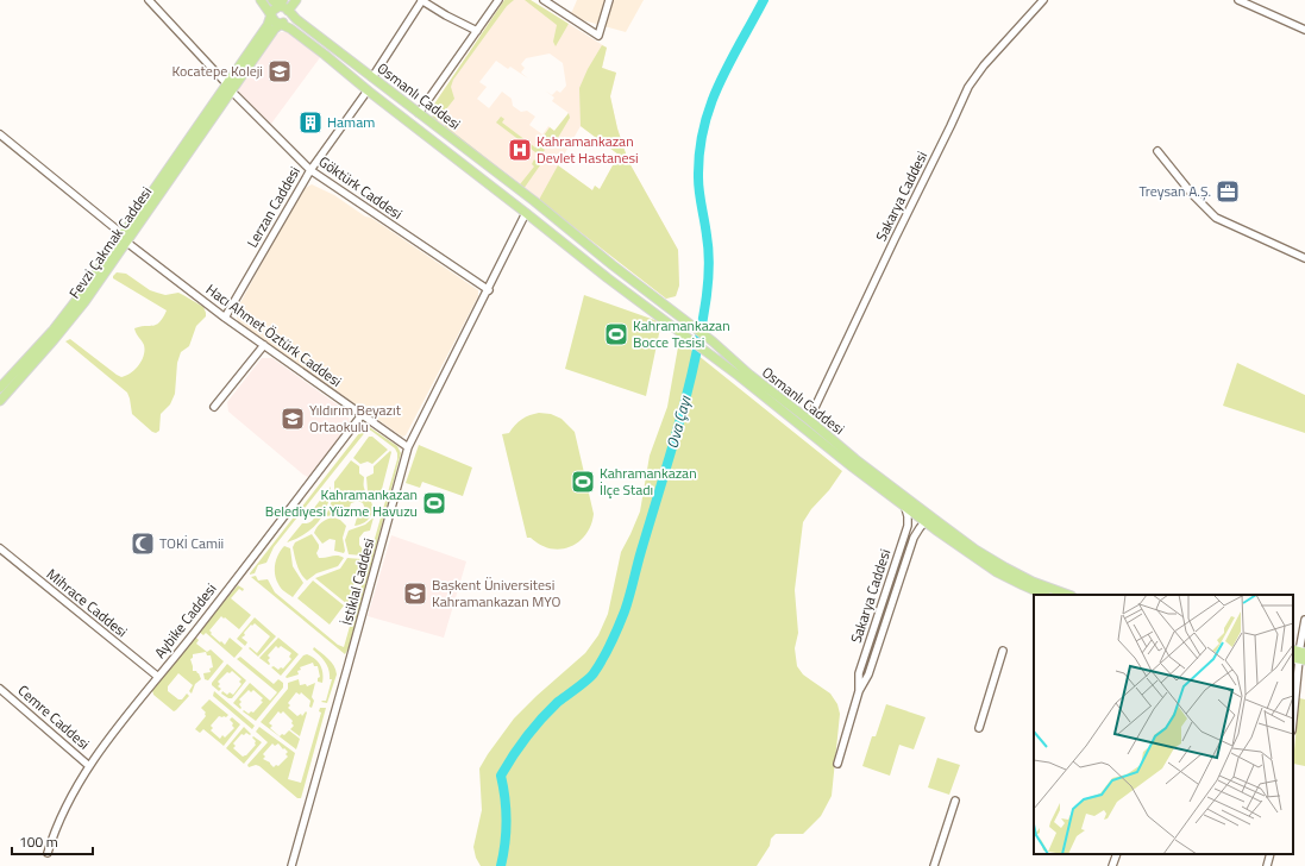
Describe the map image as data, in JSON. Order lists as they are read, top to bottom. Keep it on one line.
{"streets":{"main road":["Osmanlı Caddesi","Fevzi Çakmak Caddesi"],"street":["Göktürk Caddesi","Sakarya Caddesi","Lerzan Caddesi","Hacı Ahmet Öztürk Caddesi","İstiklal Caddesi","Mihrace Caddesi","Aybike Caddesi","Cemre Caddesi"]},"crossings":[["Osmanlı Caddesi","Sakarya Caddesi"],["Osmanlı Caddesi","Lerzan Caddesi"],["Osmanlı Caddesi","Fevzi Çakmak Caddesi"],["Osmanlı Caddesi","İstiklal Caddesi"],["Göktürk Caddesi","Lerzan Caddesi"],["Göktürk Caddesi","Fevzi Çakmak Caddesi"],["Göktürk Caddesi","İstiklal Caddesi"],["Lerzan Caddesi","Hacı Ahmet Öztürk Caddesi"],["Fevzi Çakmak Caddesi","Hacı Ahmet Öztürk Caddesi"],["Hacı Ahmet Öztürk Caddesi","İstiklal Caddesi"],["Hacı Ahmet Öztürk Caddesi","Aybike Caddesi"],["Mihrace Caddesi","Aybike Caddesi"],["Aybike Caddesi","Cemre Caddesi"]],"water":["Ova Çayı"],"places":{"school or university":["Kocatepe Koleji","Yıldırım Beyazıt Ortaokulu","Başkent Üniversitesi Kahramankazan MYO"],"building":["Hamam"],"hospital":["Kahramankazan Devlet Hastanesi"],"office":["Treysan A.Ş."],"sports":["Kahramankazan Bocce Tesisi","Kahramankazan İlçe Stadı","Kahramankazan Belediyesi Yüzme Havuzu"],"mosque":["TOKİ Camii"]},"scale_bar":"100 m"}
